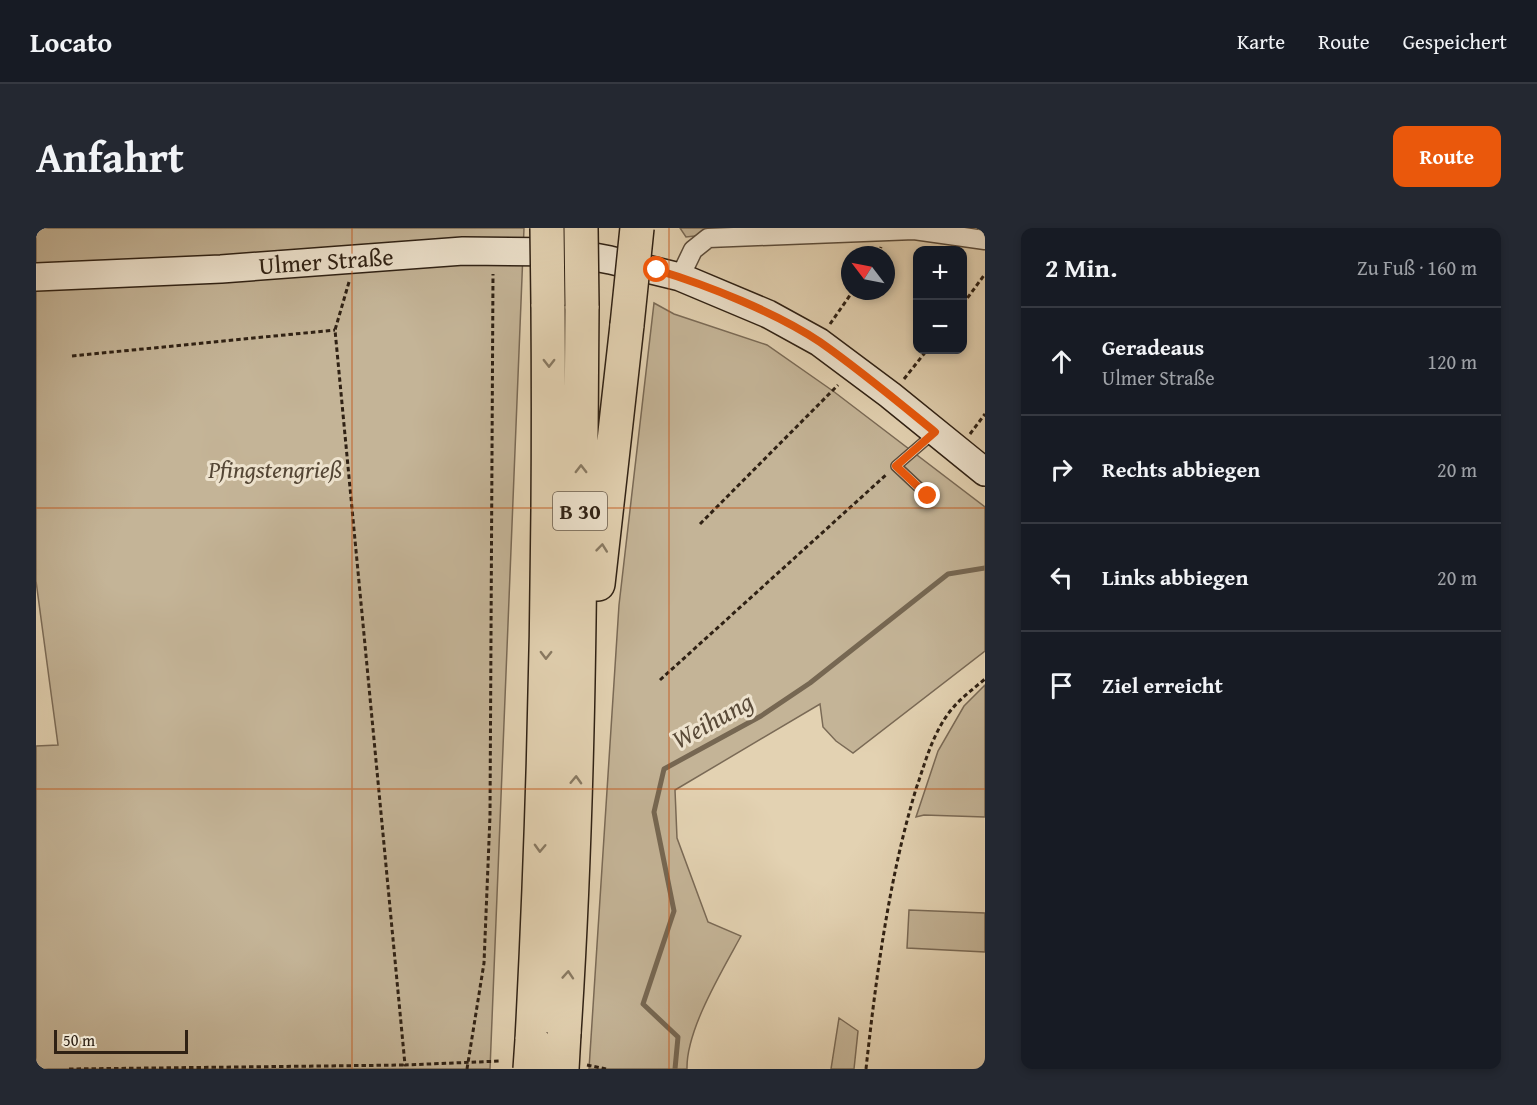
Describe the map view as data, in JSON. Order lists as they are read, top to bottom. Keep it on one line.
{"streets":{"highway":["B 30"],"main road":["Ulmer Straße"]},"water":["Weihung"],"parks":["Pfingstengrieß"],"scale_bar":"50 m","north":"top left","page":{"header":"Locato","nav":["Karte","Route","Gespeichert"],"title":"Anfahrt","buttons":"Route","heading":["2 Min.","Zu Fuß · 160 m"],"map_buttons":["+","−"],"list":[["Geradeaus","Ulmer Straße","120 m"],["Rechts abbiegen","20 m"],["Links abbiegen","20 m"],"Ziel erreicht"],"scale":"50 m"}}
